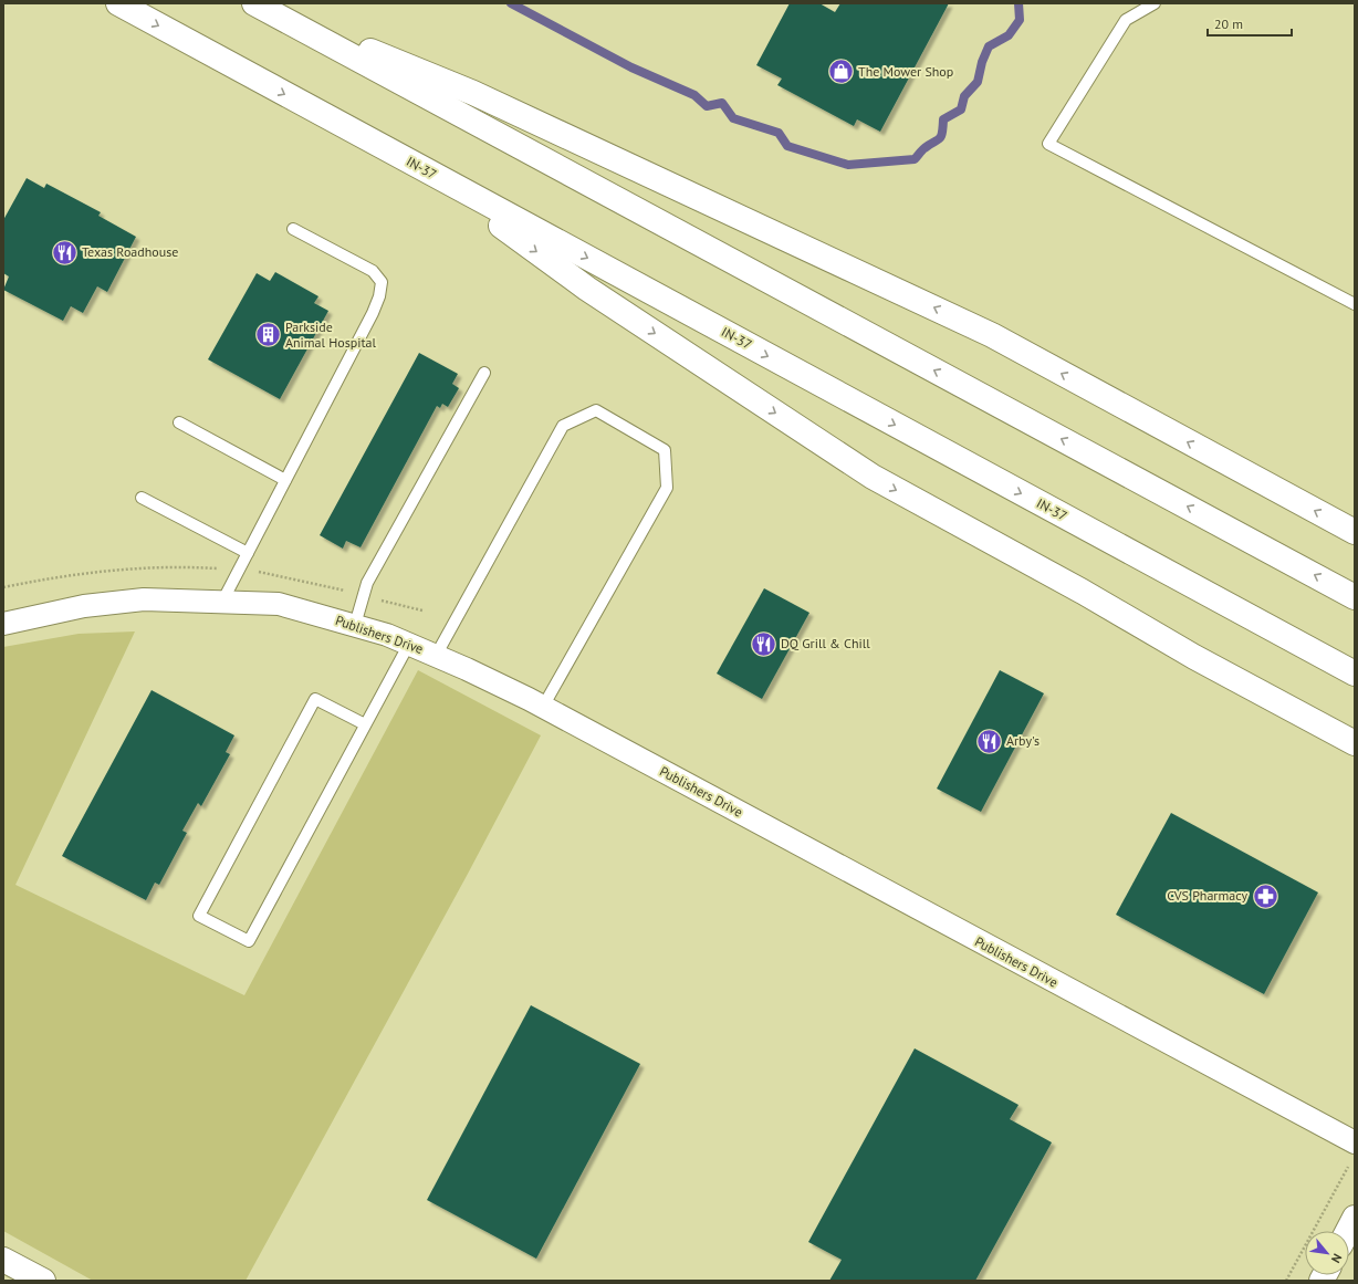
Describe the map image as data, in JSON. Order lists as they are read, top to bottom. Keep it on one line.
{"streets":{"main road":["IN-37"],"street":["Publishers Drive"]},"places":{"shop":["The Mower Shop"],"restaurant":["Texas Roadhouse","DQ Grill & Chill","Arby's"],"building":["Parkside Animal Hospital"],"pharmacy":["CVS Pharmacy"]},"scale_bar":"20 m","north":"bottom right"}
